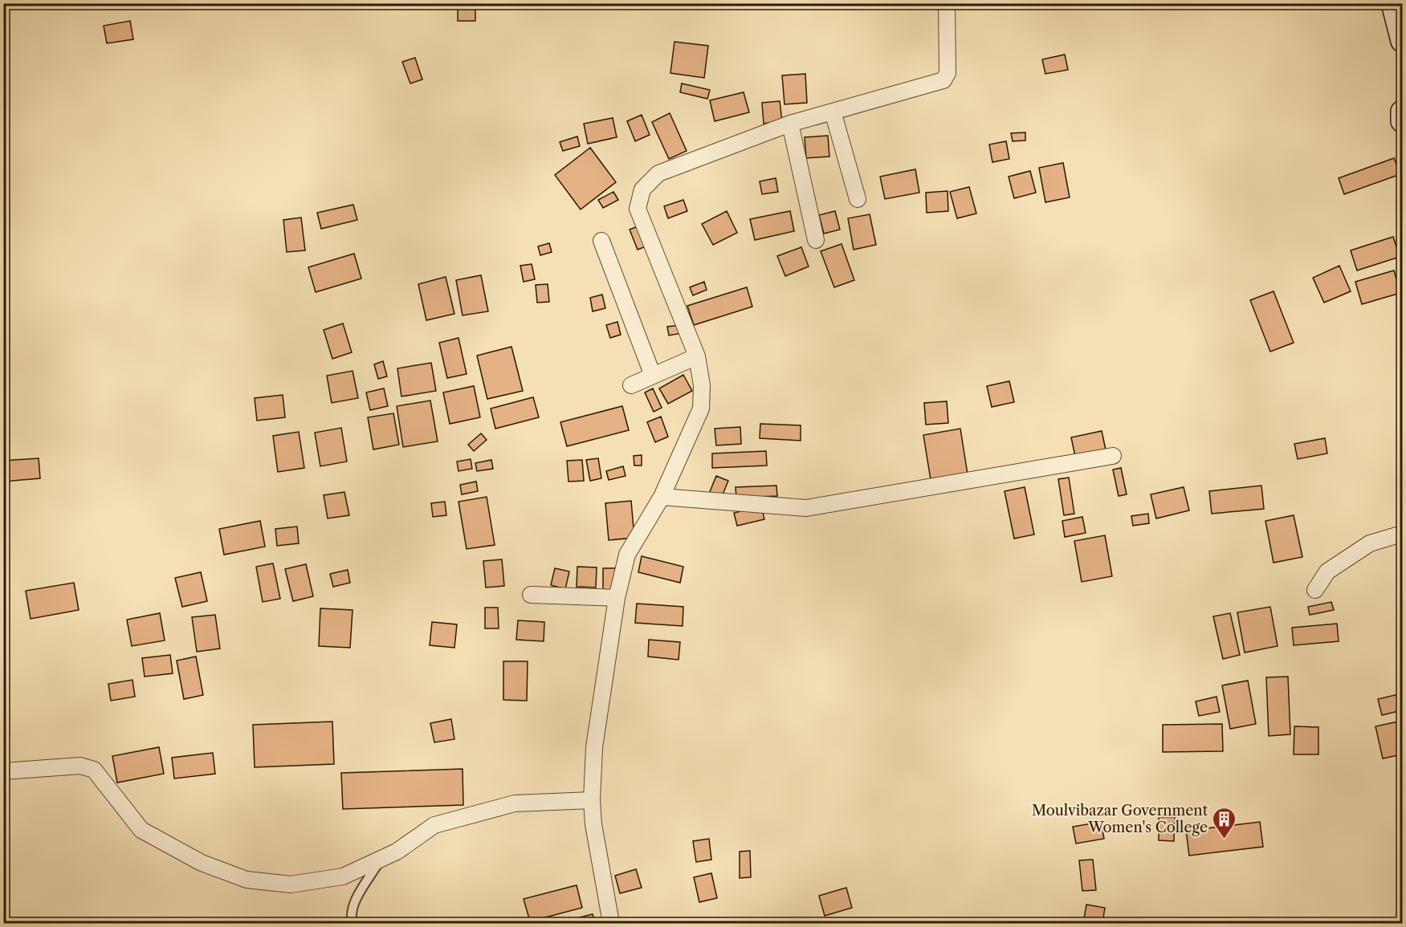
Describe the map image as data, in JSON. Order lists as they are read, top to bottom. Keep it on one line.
{"places":{"building":["Moulvibazar Government Women's College"]}}
